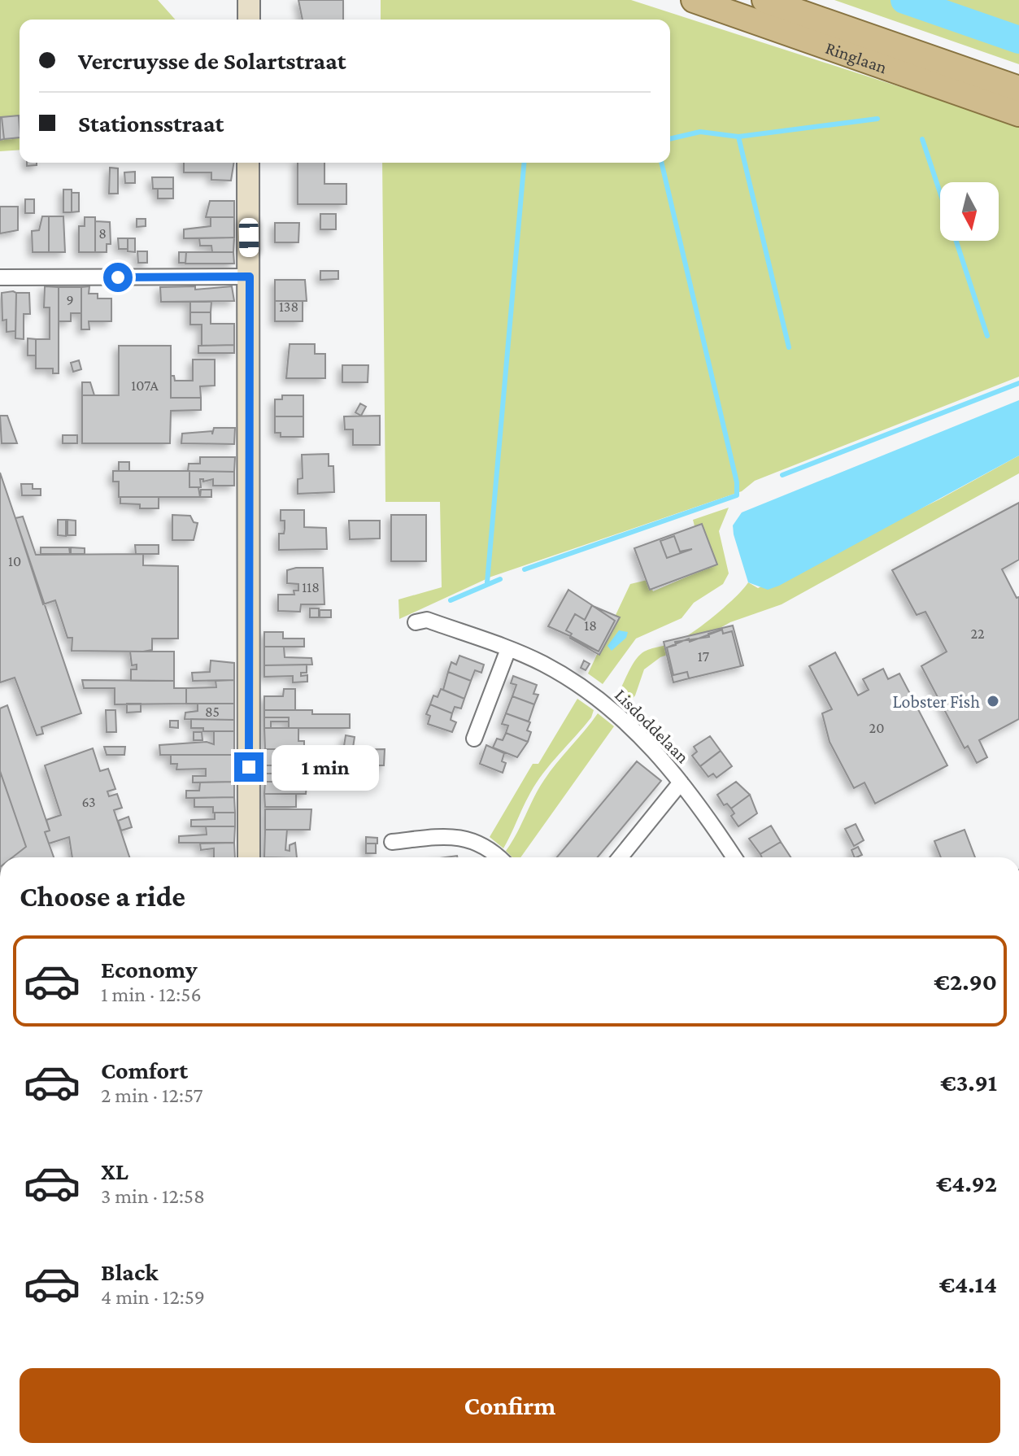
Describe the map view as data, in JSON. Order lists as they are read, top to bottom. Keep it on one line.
{"streets":{"main road":["Ringlaan"],"street":["Lisdoddelaan"]},"places":["Lobster Fish"],"house_numbers":["8","9","138","107A","10","118","18","22","17","85","20","63"],"north":"bottom","page":{"banner":["Vercruysse de Solartstraat","Stationsstraat"],"bubble":"1 min","heading":"Choose a ride","list":[{"name":"Economy","note":"1 min · 12:56","value":"€2.90"},{"name":"Comfort","note":"2 min · 12:57","value":"€3.91"},{"name":"XL","note":"3 min · 12:58","value":"€4.92"},{"name":"Black","note":"4 min · 12:59","value":"€4.14"}],"buttons":"Confirm"}}
